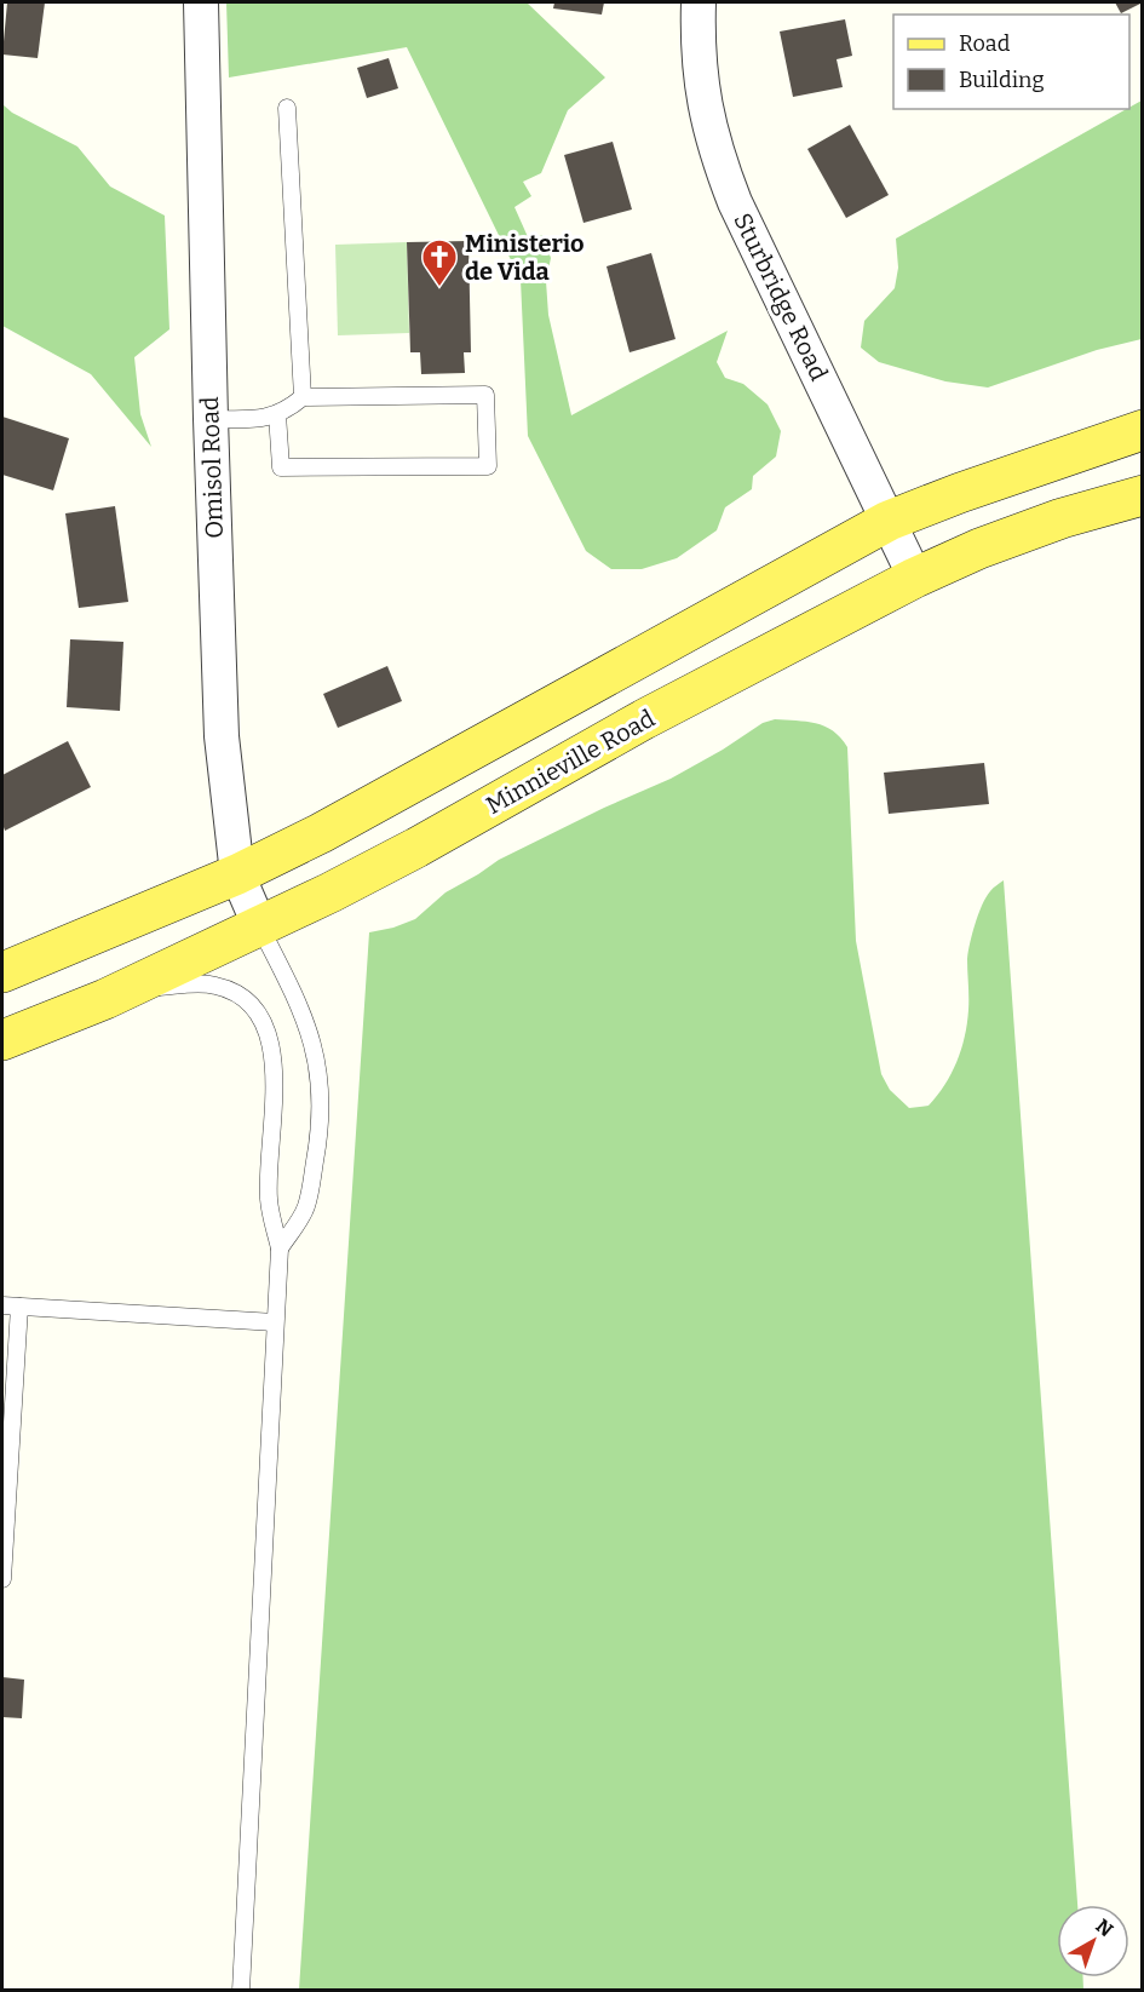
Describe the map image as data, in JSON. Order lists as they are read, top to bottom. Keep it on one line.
{"streets":{"main road":["Minnieville Road"],"street":["Sturbridge Road","Omisol Road"]},"crossings":[["Sturbridge Road","Minnieville Road"],["Omisol Road","Minnieville Road"]],"places":{"church":["Ministerio de Vida"]},"legend":["Road","Building"],"north":"top right"}
